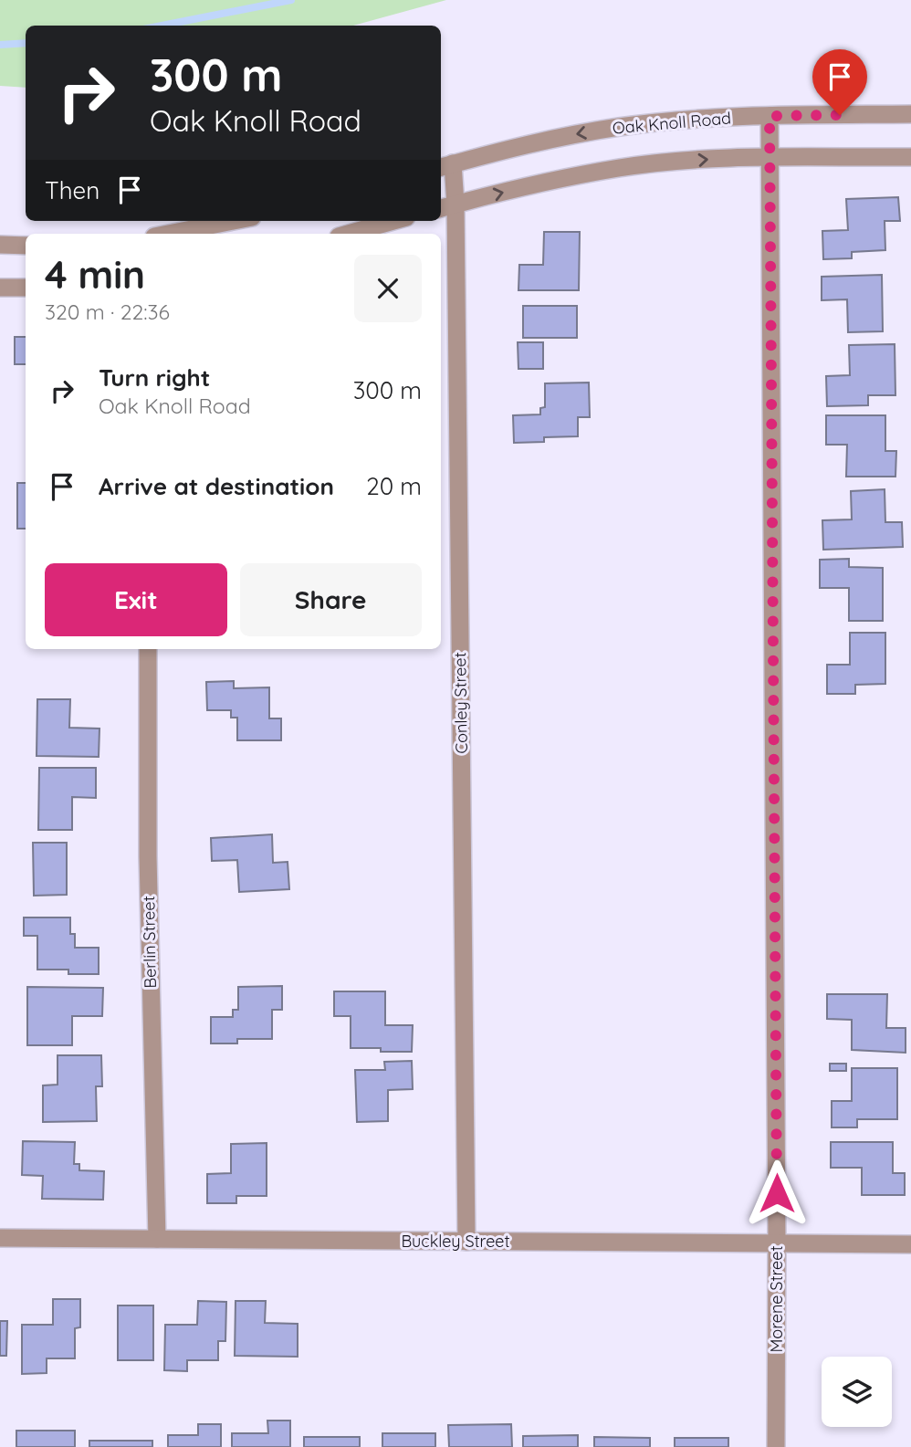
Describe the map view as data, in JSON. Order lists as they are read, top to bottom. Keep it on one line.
{"streets":{"street":["Oak Knoll Road","Conley Street","Berlin Street","Buckley Street","Morene Street"]},"crossings":[["Oak Knoll Road","Conley Street"],["Oak Knoll Road","Morene Street"],["Conley Street","Buckley Street"],["Berlin Street","Buckley Street"],["Buckley Street","Morene Street"]],"page":{"turn":["300 m","Oak Knoll Road"],"then":"Then","heading":["4 min","320 m · 22:36"],"list":[{"name":"Turn right","note":"Oak Knoll Road","value":"300 m"},{"name":"Arrive at destination","value":"20 m"}],"buttons":["Exit","Share"]}}
